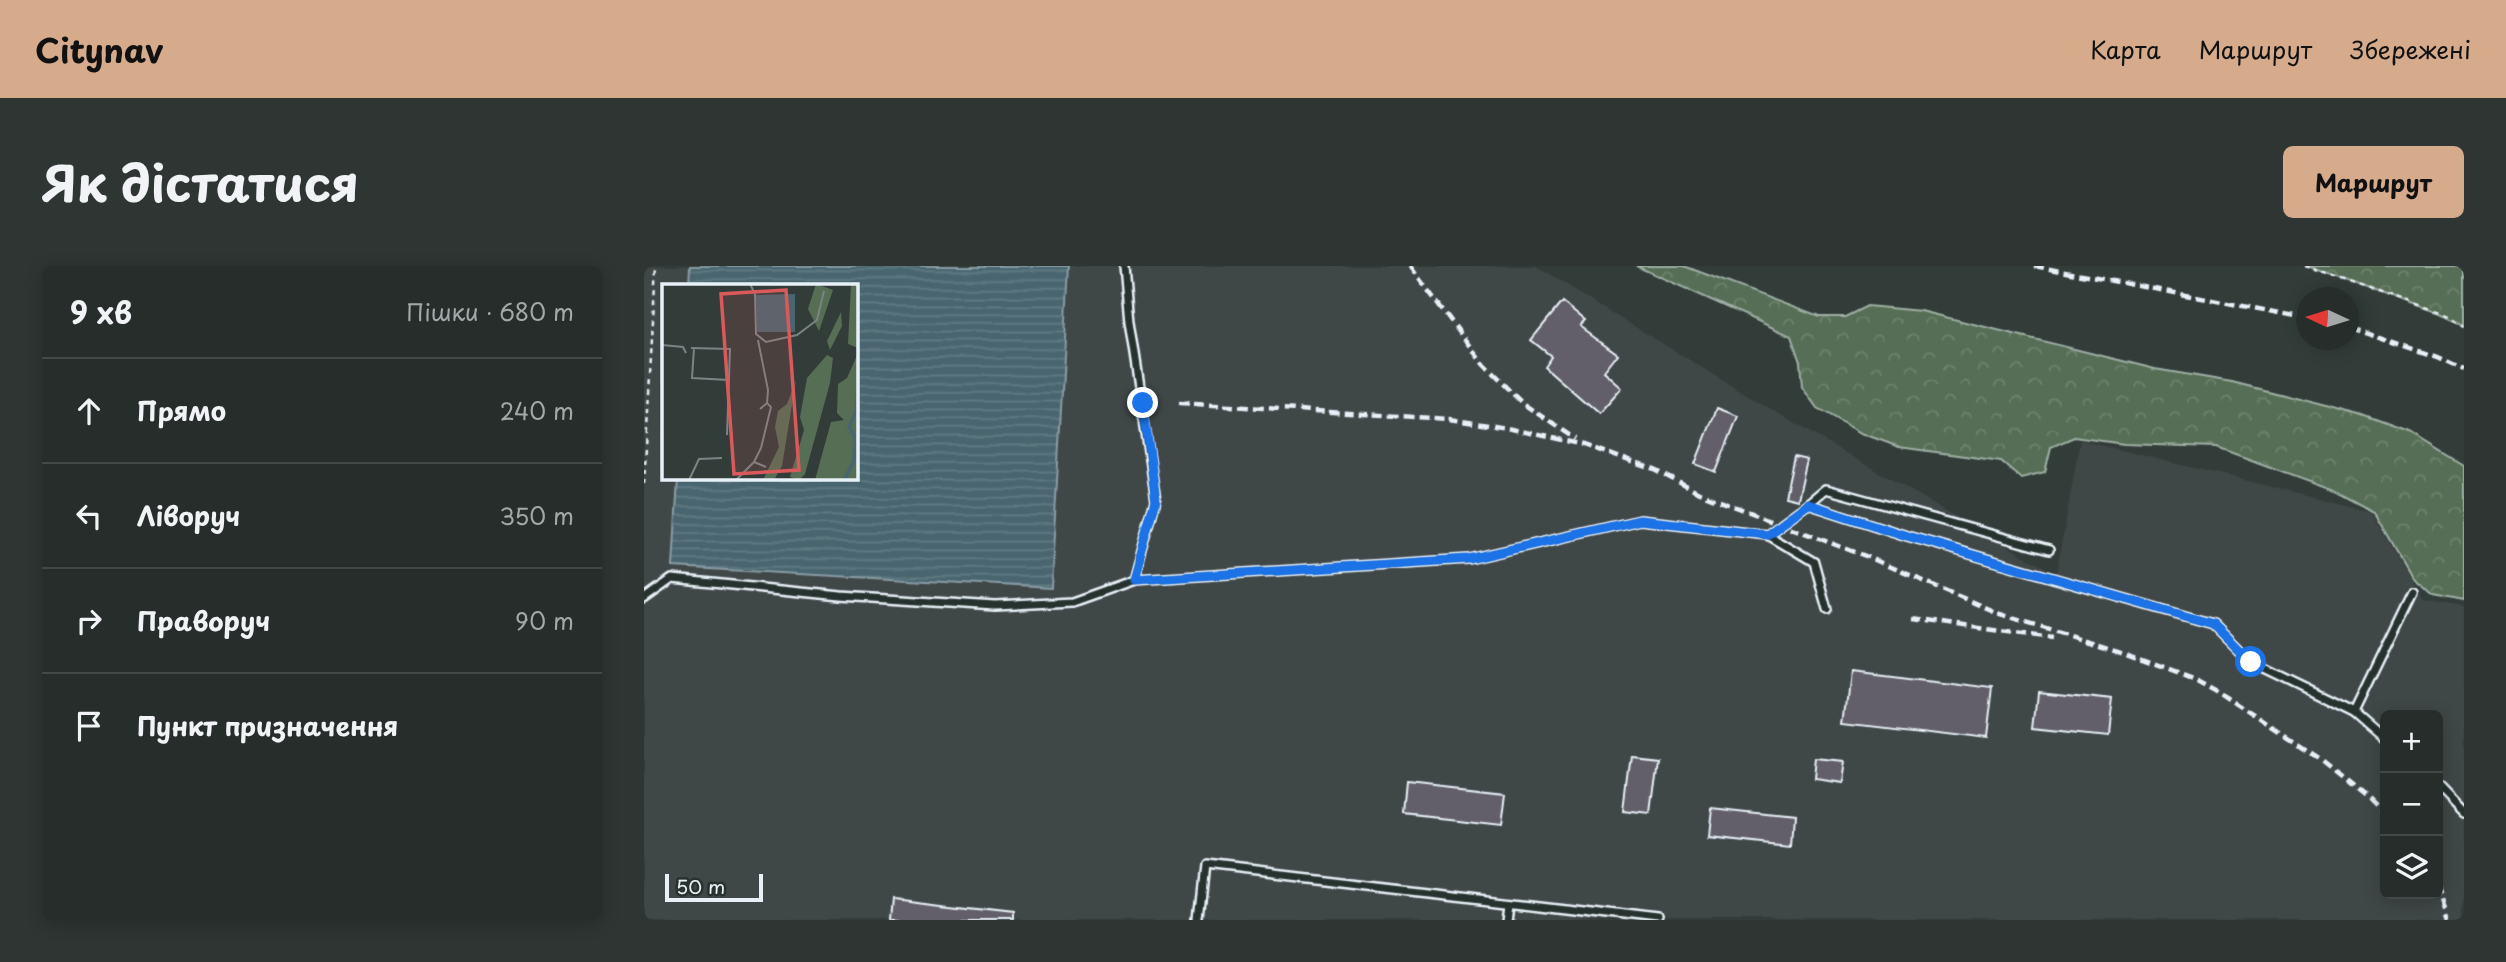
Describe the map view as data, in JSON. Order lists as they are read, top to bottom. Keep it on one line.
{"scale_bar":"50 m","north":"left","page":{"header":"Citynav","nav":["Карта","Маршрут","Збережені"],"title":"Як дістатися","buttons":"Маршрут","heading":["9 хв","Пішки · 680 m"],"list":[["Прямо","240 m"],["Ліворуч","350 m"],["Праворуч","90 m"],"Пункт призначення"],"map_buttons":["+","−"],"scale":"50 m"}}
